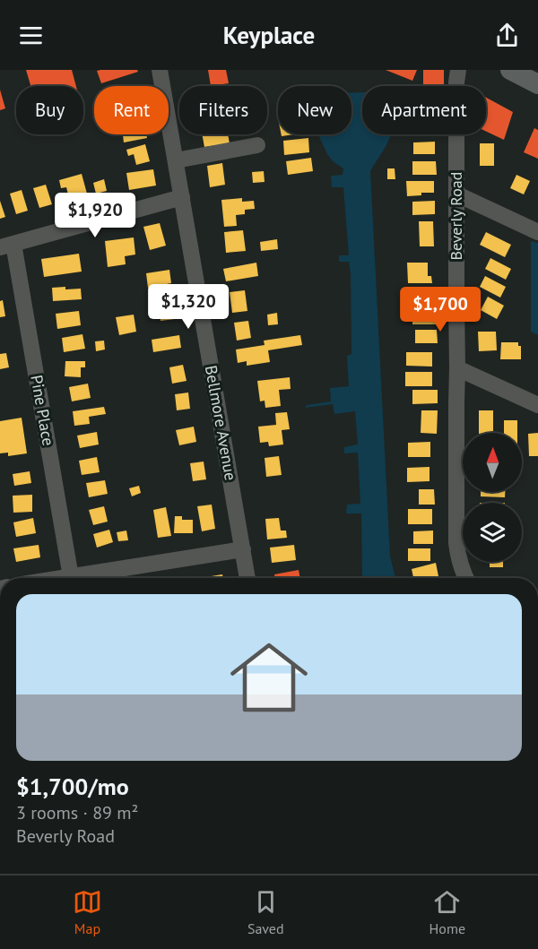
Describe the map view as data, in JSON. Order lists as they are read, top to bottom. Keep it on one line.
{"streets":{"street":["Beverly Road","Pine Place","Bellmore Avenue"]},"north":"top","page":{"header":"Keyplace","chip":["Buy","Rent","Filters","New","Apartment"],"price":["$1,920","$1,320","$1,700"],"list":[{"name":"$1,700/mo","note":"3 rooms · 89 m² · Beverly Road"}],"tabs":["Map","Saved","Home"]}}
